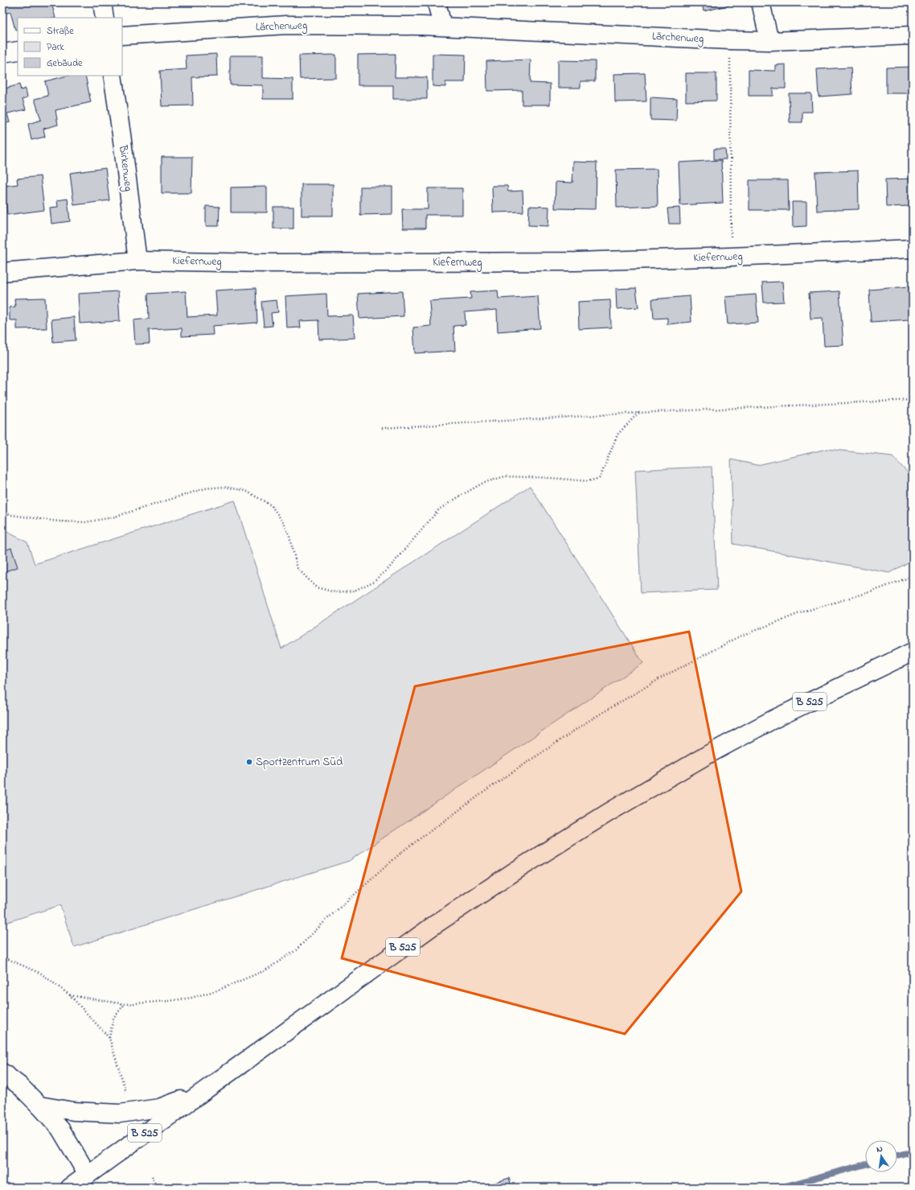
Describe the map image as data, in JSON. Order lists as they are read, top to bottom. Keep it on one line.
{"streets":{"street":["Lärchenweg","Birkenweg","Kiefernweg","B 525"]},"crossings":[["Birkenweg","Kiefernweg"]],"places":["Sportzentrum Süd"],"legend":["Straße","Park","Gebäude"],"north":"top"}
